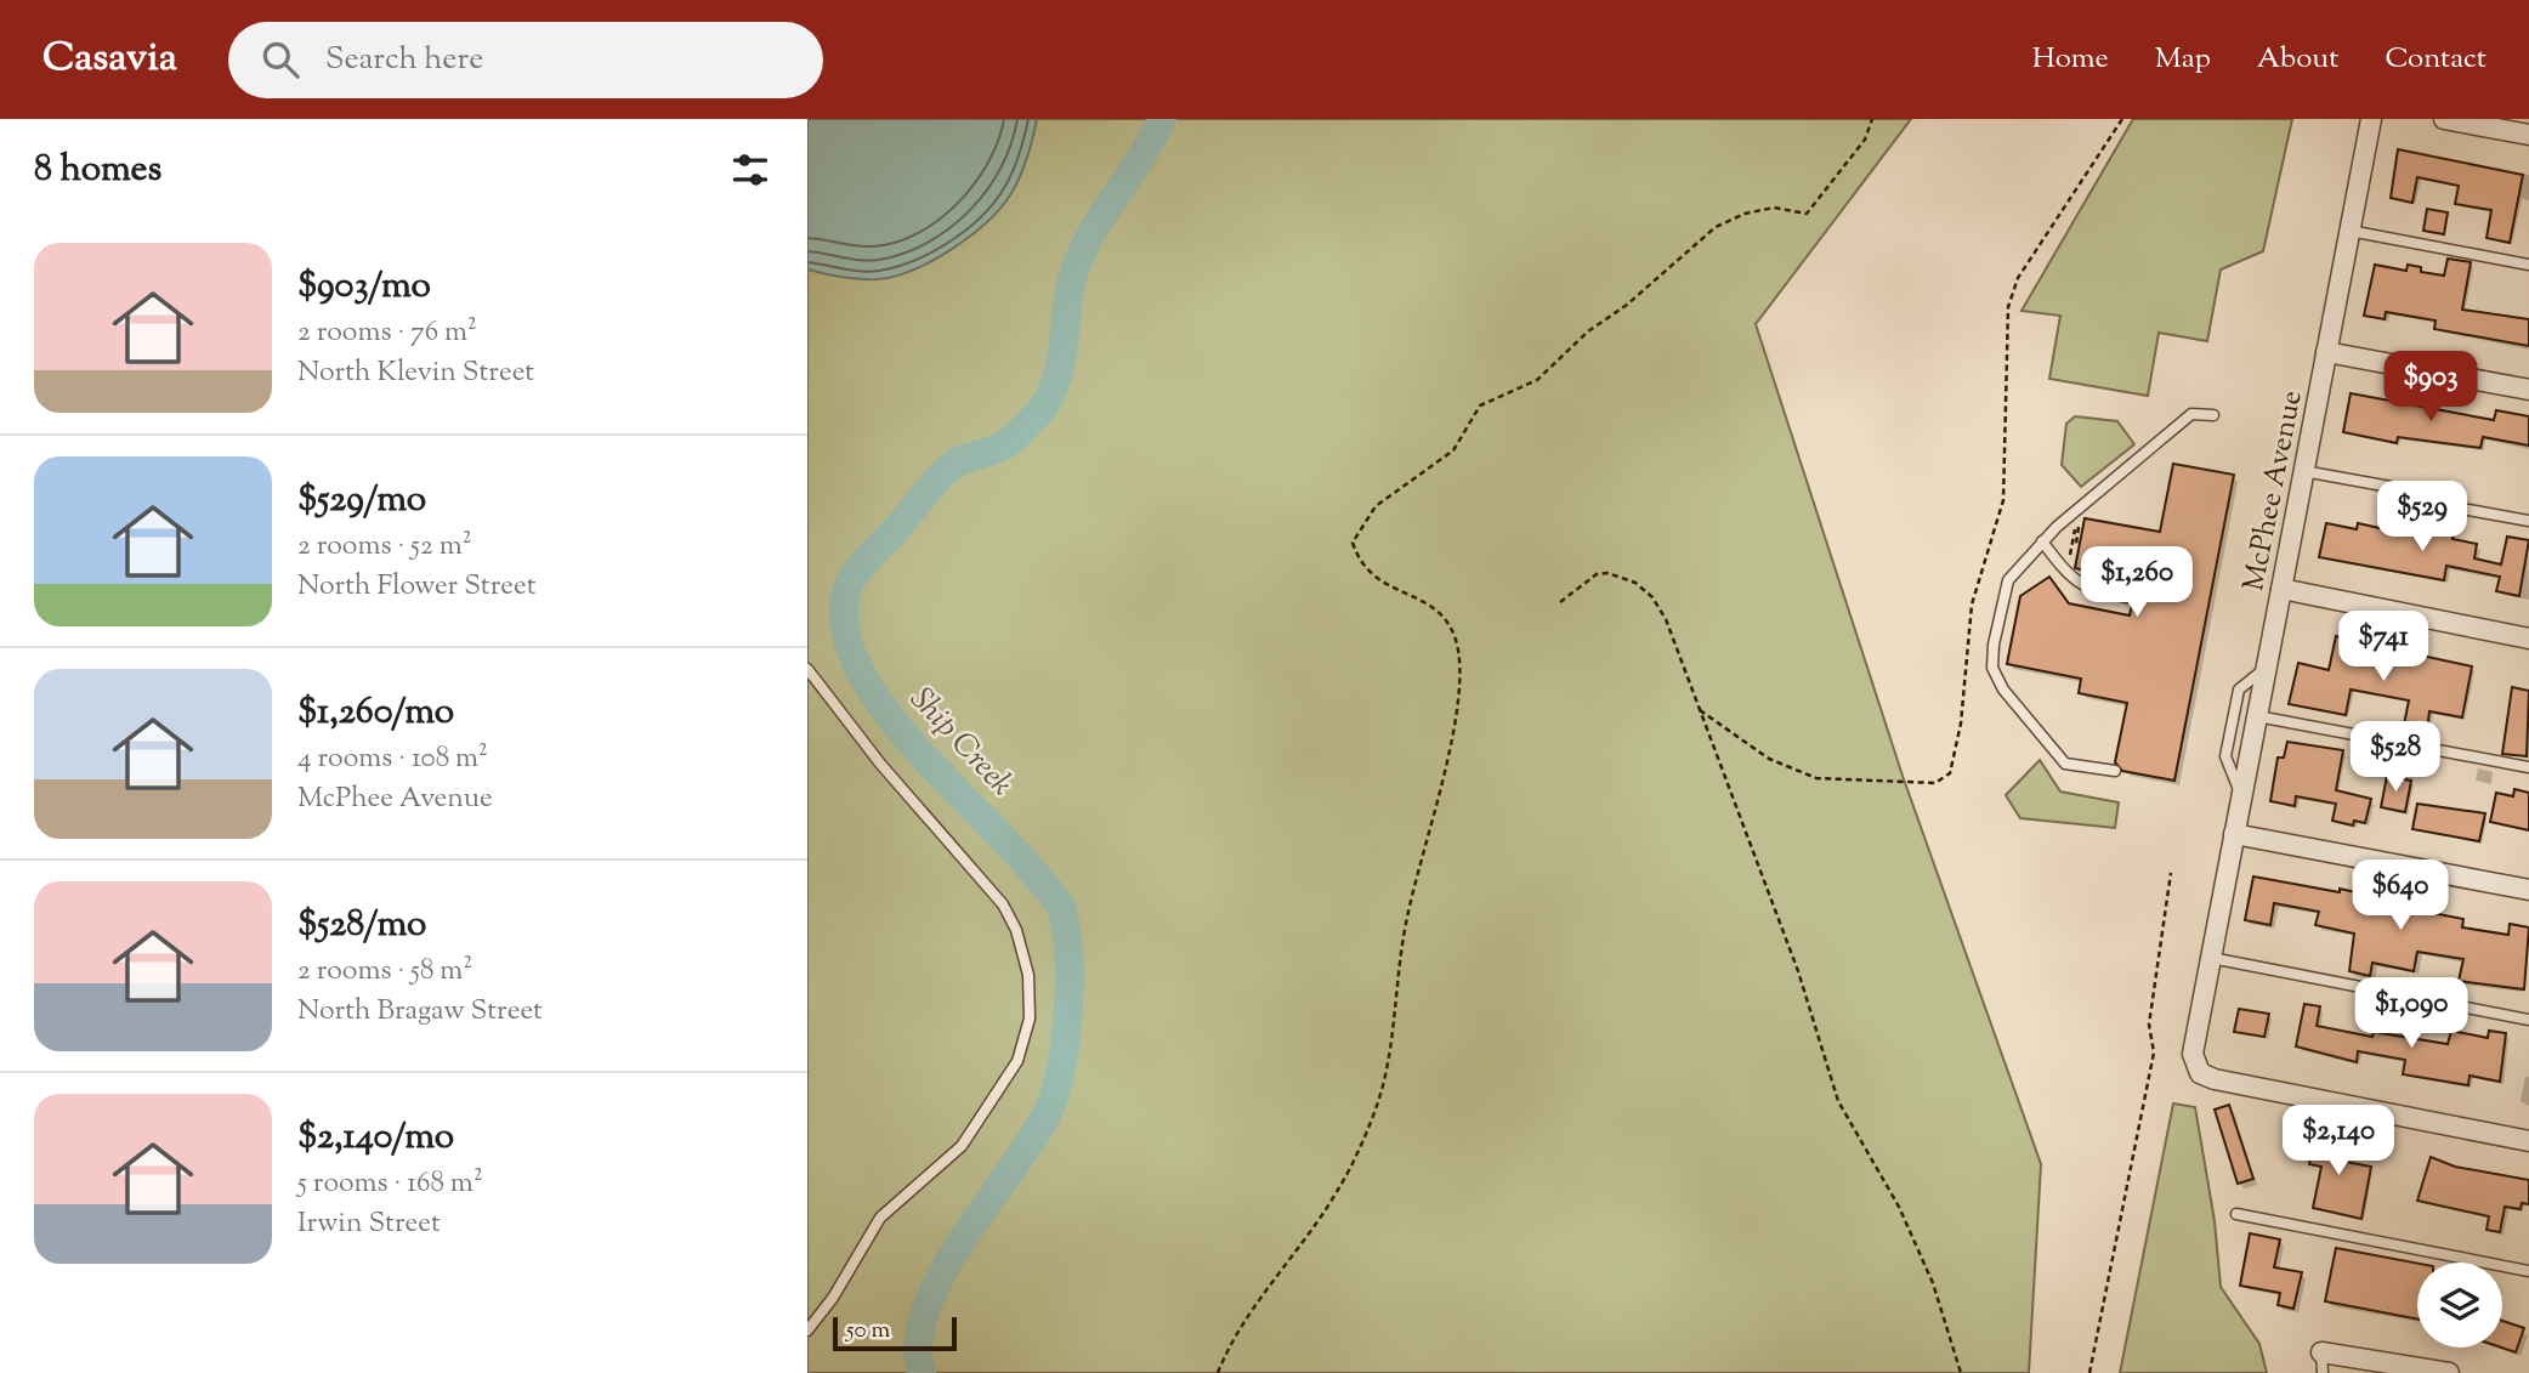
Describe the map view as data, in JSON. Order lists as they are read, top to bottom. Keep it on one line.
{"streets":{"street":["McPhee Avenue"]},"water":["Ship Creek"],"scale_bar":"50 m","page":{"header":"Casavia","search":"Search here","nav":["Home","Map","About","Contact"],"heading":"8 homes","list":[{"name":"$903/mo","note":"2 rooms · 76 m² · North Klevin Street"},{"name":"$529/mo","note":"2 rooms · 52 m² · North Flower Street"},{"name":"$1,260/mo","note":"4 rooms · 108 m² · McPhee Avenue"},{"name":"$528/mo","note":"2 rooms · 58 m² · North Bragaw Street"},{"name":"$2,140/mo","note":"5 rooms · 168 m² · Irwin Street"}],"price":["$903","$529","$1,260","$741","$528","$640","$1,090","$2,140"],"scale":"50 m"}}
